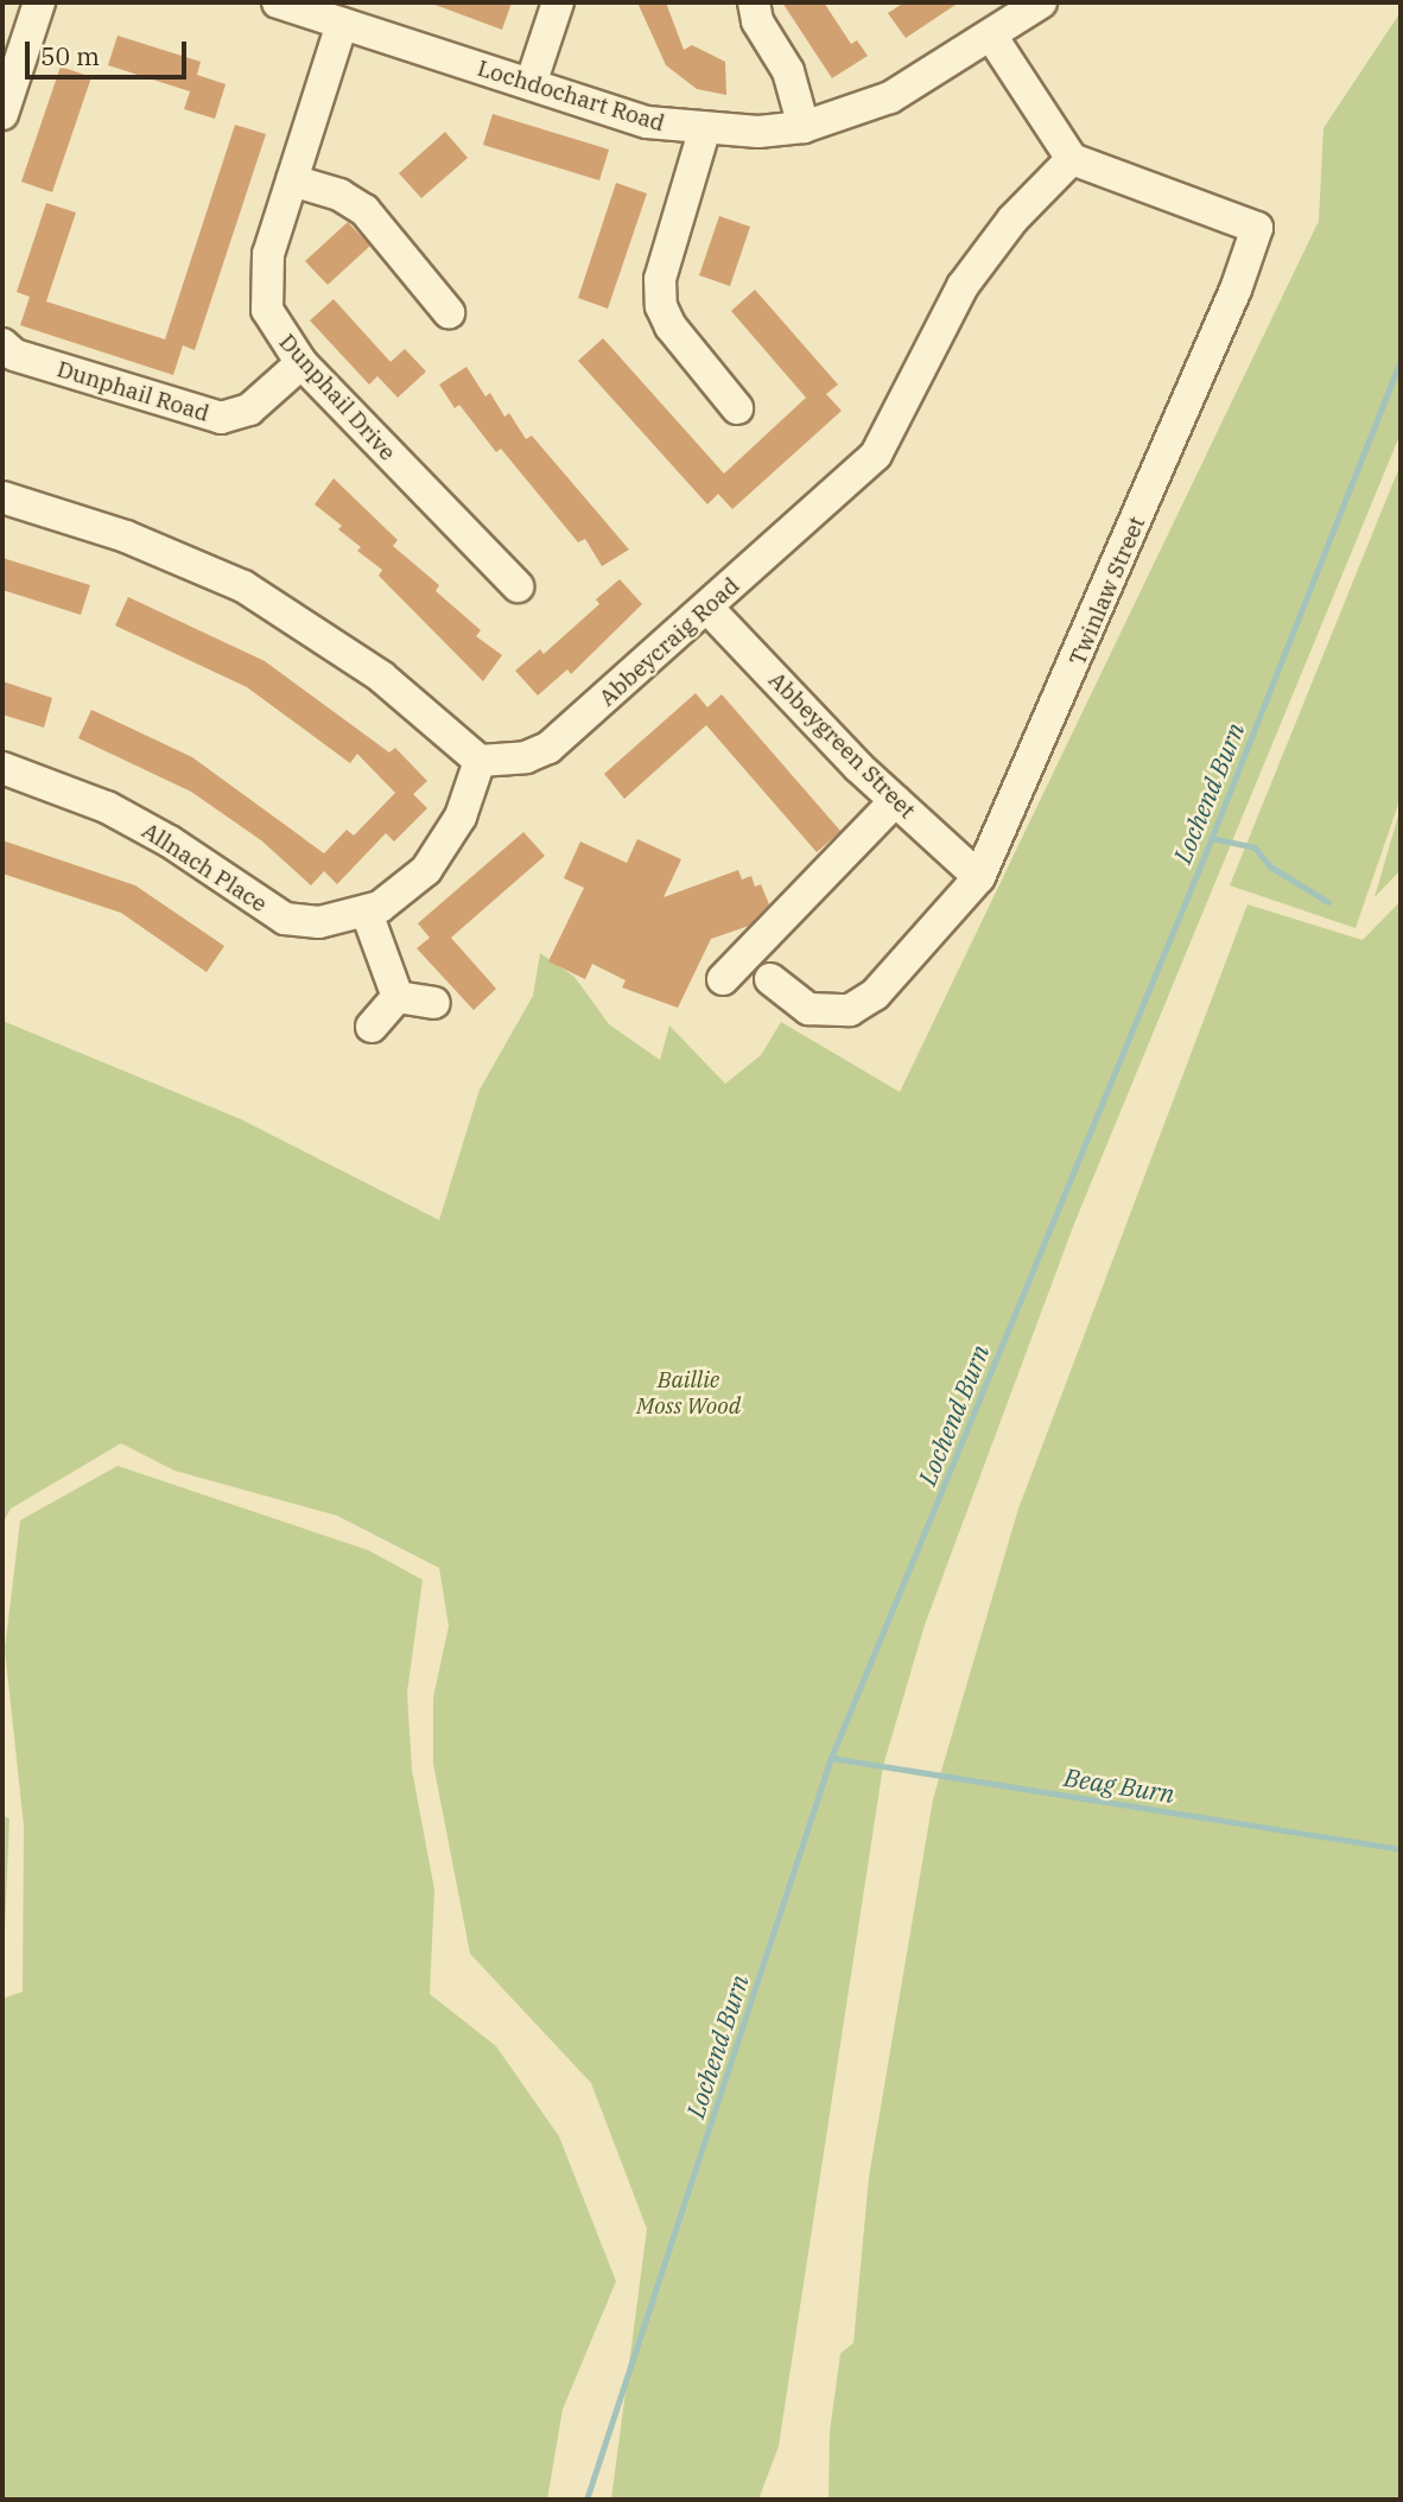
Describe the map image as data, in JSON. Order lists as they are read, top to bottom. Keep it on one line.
{"streets":{"street":["Lochdochart Road","Dunphail Road","Dunphail Drive","Twinlaw Street","Abbeycraig Road","Abbeygreen Street","Allnach Place"]},"crossings":[["Lochdochart Road","Dunphail Drive"],["Dunphail Road","Dunphail Drive"],["Twinlaw Street","Abbeycraig Road"],["Twinlaw Street","Abbeygreen Street"],["Abbeycraig Road","Abbeygreen Street"],["Abbeycraig Road","Allnach Place"]],"water":["Lochend Burn","Beag Burn"],"parks":["Baillie Moss Wood"],"scale_bar":"50 m"}
